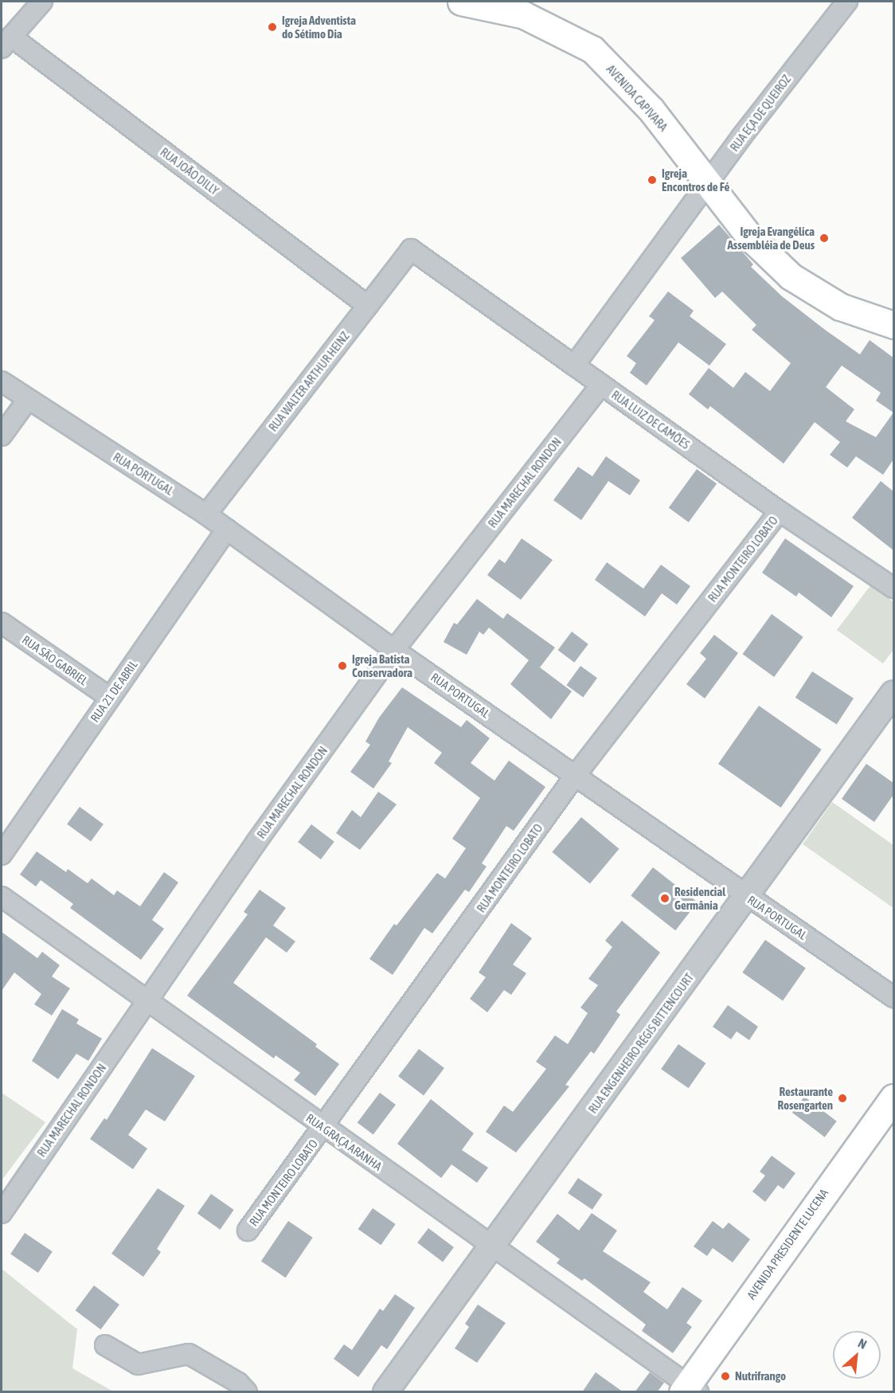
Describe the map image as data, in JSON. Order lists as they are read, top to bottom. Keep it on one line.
{"streets":{"main road":["AVENIDA CAPIVARA","AVENIDA PRESIDENTE LUCENA"],"street":["RUA EÇA DE QUEIROZ","RUA JOÃO DILLY","RUA WALTER ARTHUR HEINZ","RUA LUIZ DE CAMÕES","RUA PORTUGAL","RUA MARECHAL RONDON","RUA MONTEIRO LOBATO","RUA SÃO GABRIEL","RUA 21 DE ABRIL","RUA ENGENHEIRO RÉGIS BITTENCOURT","RUA GRAÇA ARANHA"]},"crossings":[["AVENIDA CAPIVARA","RUA EÇA DE QUEIROZ"],["RUA EÇA DE QUEIROZ","RUA LUIZ DE CAMÕES"],["RUA JOÃO DILLY","RUA WALTER ARTHUR HEINZ"],["RUA WALTER ARTHUR HEINZ","RUA LUIZ DE CAMÕES"],["RUA WALTER ARTHUR HEINZ","RUA PORTUGAL"],["RUA LUIZ DE CAMÕES","RUA MARECHAL RONDON"],["RUA LUIZ DE CAMÕES","RUA MONTEIRO LOBATO"],["RUA PORTUGAL","RUA MARECHAL RONDON"],["RUA PORTUGAL","RUA MONTEIRO LOBATO"],["RUA PORTUGAL","RUA 21 DE ABRIL"],["RUA PORTUGAL","RUA ENGENHEIRO RÉGIS BITTENCOURT"],["RUA MARECHAL RONDON","RUA GRAÇA ARANHA"],["RUA MONTEIRO LOBATO","RUA GRAÇA ARANHA"],["RUA SÃO GABRIEL","RUA 21 DE ABRIL"],["RUA ENGENHEIRO RÉGIS BITTENCOURT","RUA GRAÇA ARANHA"],["RUA GRAÇA ARANHA","AVENIDA PRESIDENTE LUCENA"]],"places":["Igreja Adventista do Sétimo Dia","Igreja Encontros de Fé","Igreja Evangélica Assembléia de Deus","Igreja Batista Conservadora","Residencial Germânia","Restaurante Rosengarten","Nutrifrango"],"north":"top right"}
